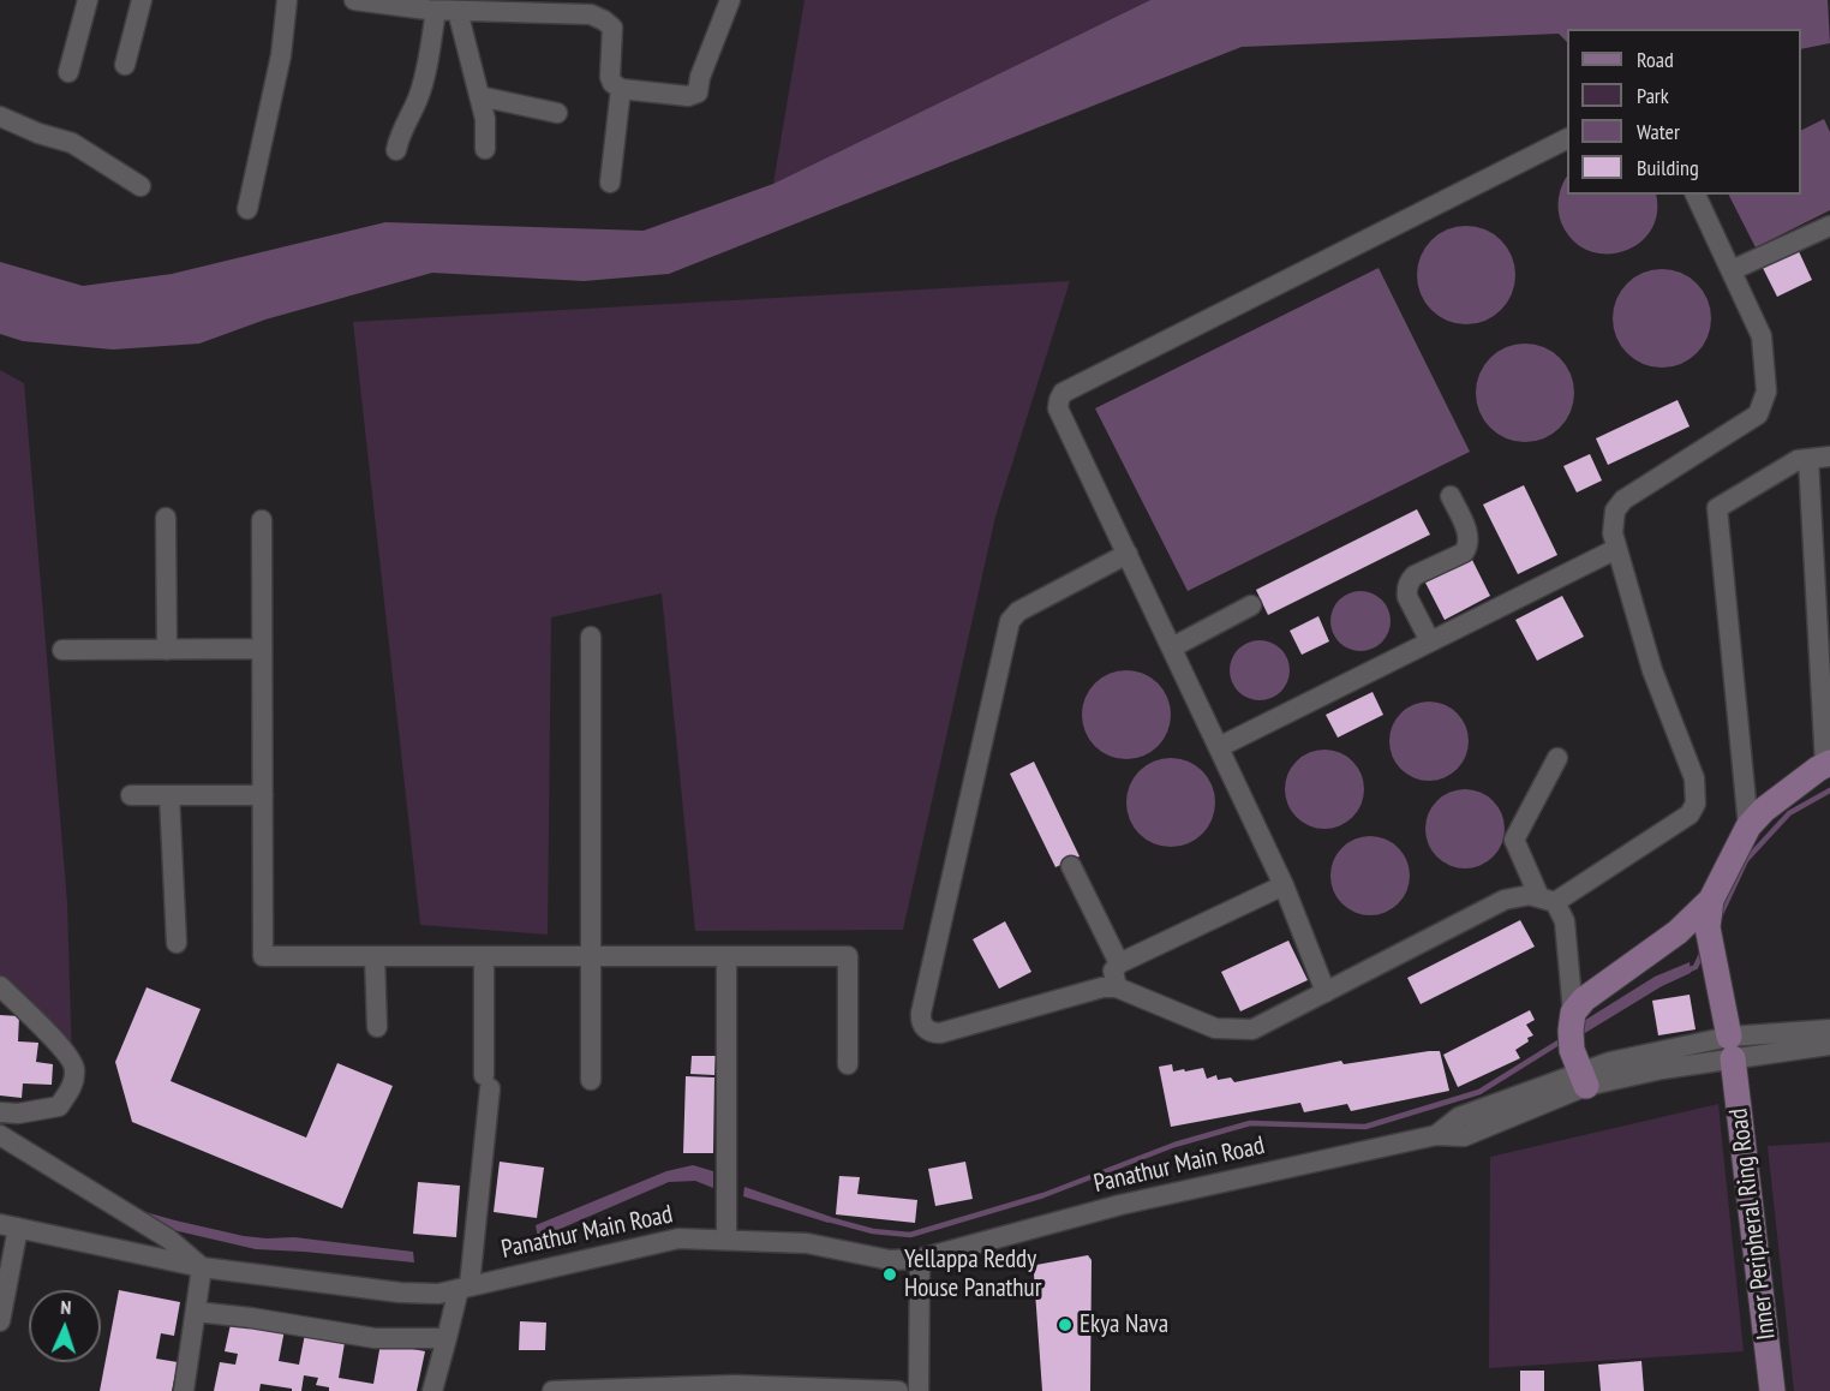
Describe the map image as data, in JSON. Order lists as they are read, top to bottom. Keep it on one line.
{"streets":{"main road":["Inner Peripheral Ring Road"],"street":["Panathur Main Road"]},"crossings":[["Panathur Main Road","Inner Peripheral Ring Road"]],"places":["Yellappa Reddy House Panathur","Ekya Nava"],"legend":["Road","Park","Water","Building"],"north":"top"}
